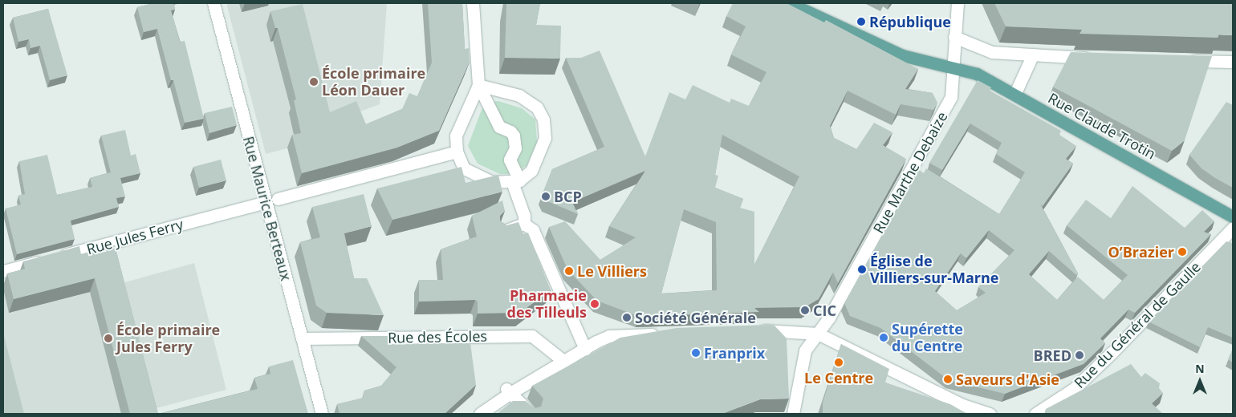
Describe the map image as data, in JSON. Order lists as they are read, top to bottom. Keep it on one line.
{"streets":{"main road":["Rue Claude Trotin"],"street":["Rue Marthe Debaize","Rue Maurice Berteaux","Rue Jules Ferry","Rue du Général de Gaulle","Rue des Écoles"]},"crossings":[["Rue Claude Trotin","Rue Marthe Debaize"],["Rue Maurice Berteaux","Rue Jules Ferry"],["Rue Maurice Berteaux","Rue des Écoles"]],"places":["République","École primaire Léon Dauer","BCP","O’Brazier","Église de Villiers-sur-Marne","Le Villiers","Pharmacie des Tilleuls","CIC","Société Générale","Supérette du Centre","École primaire Jules Ferry","Franprix","BRED","Le Centre","Saveurs d'Asie"],"north":"top"}
